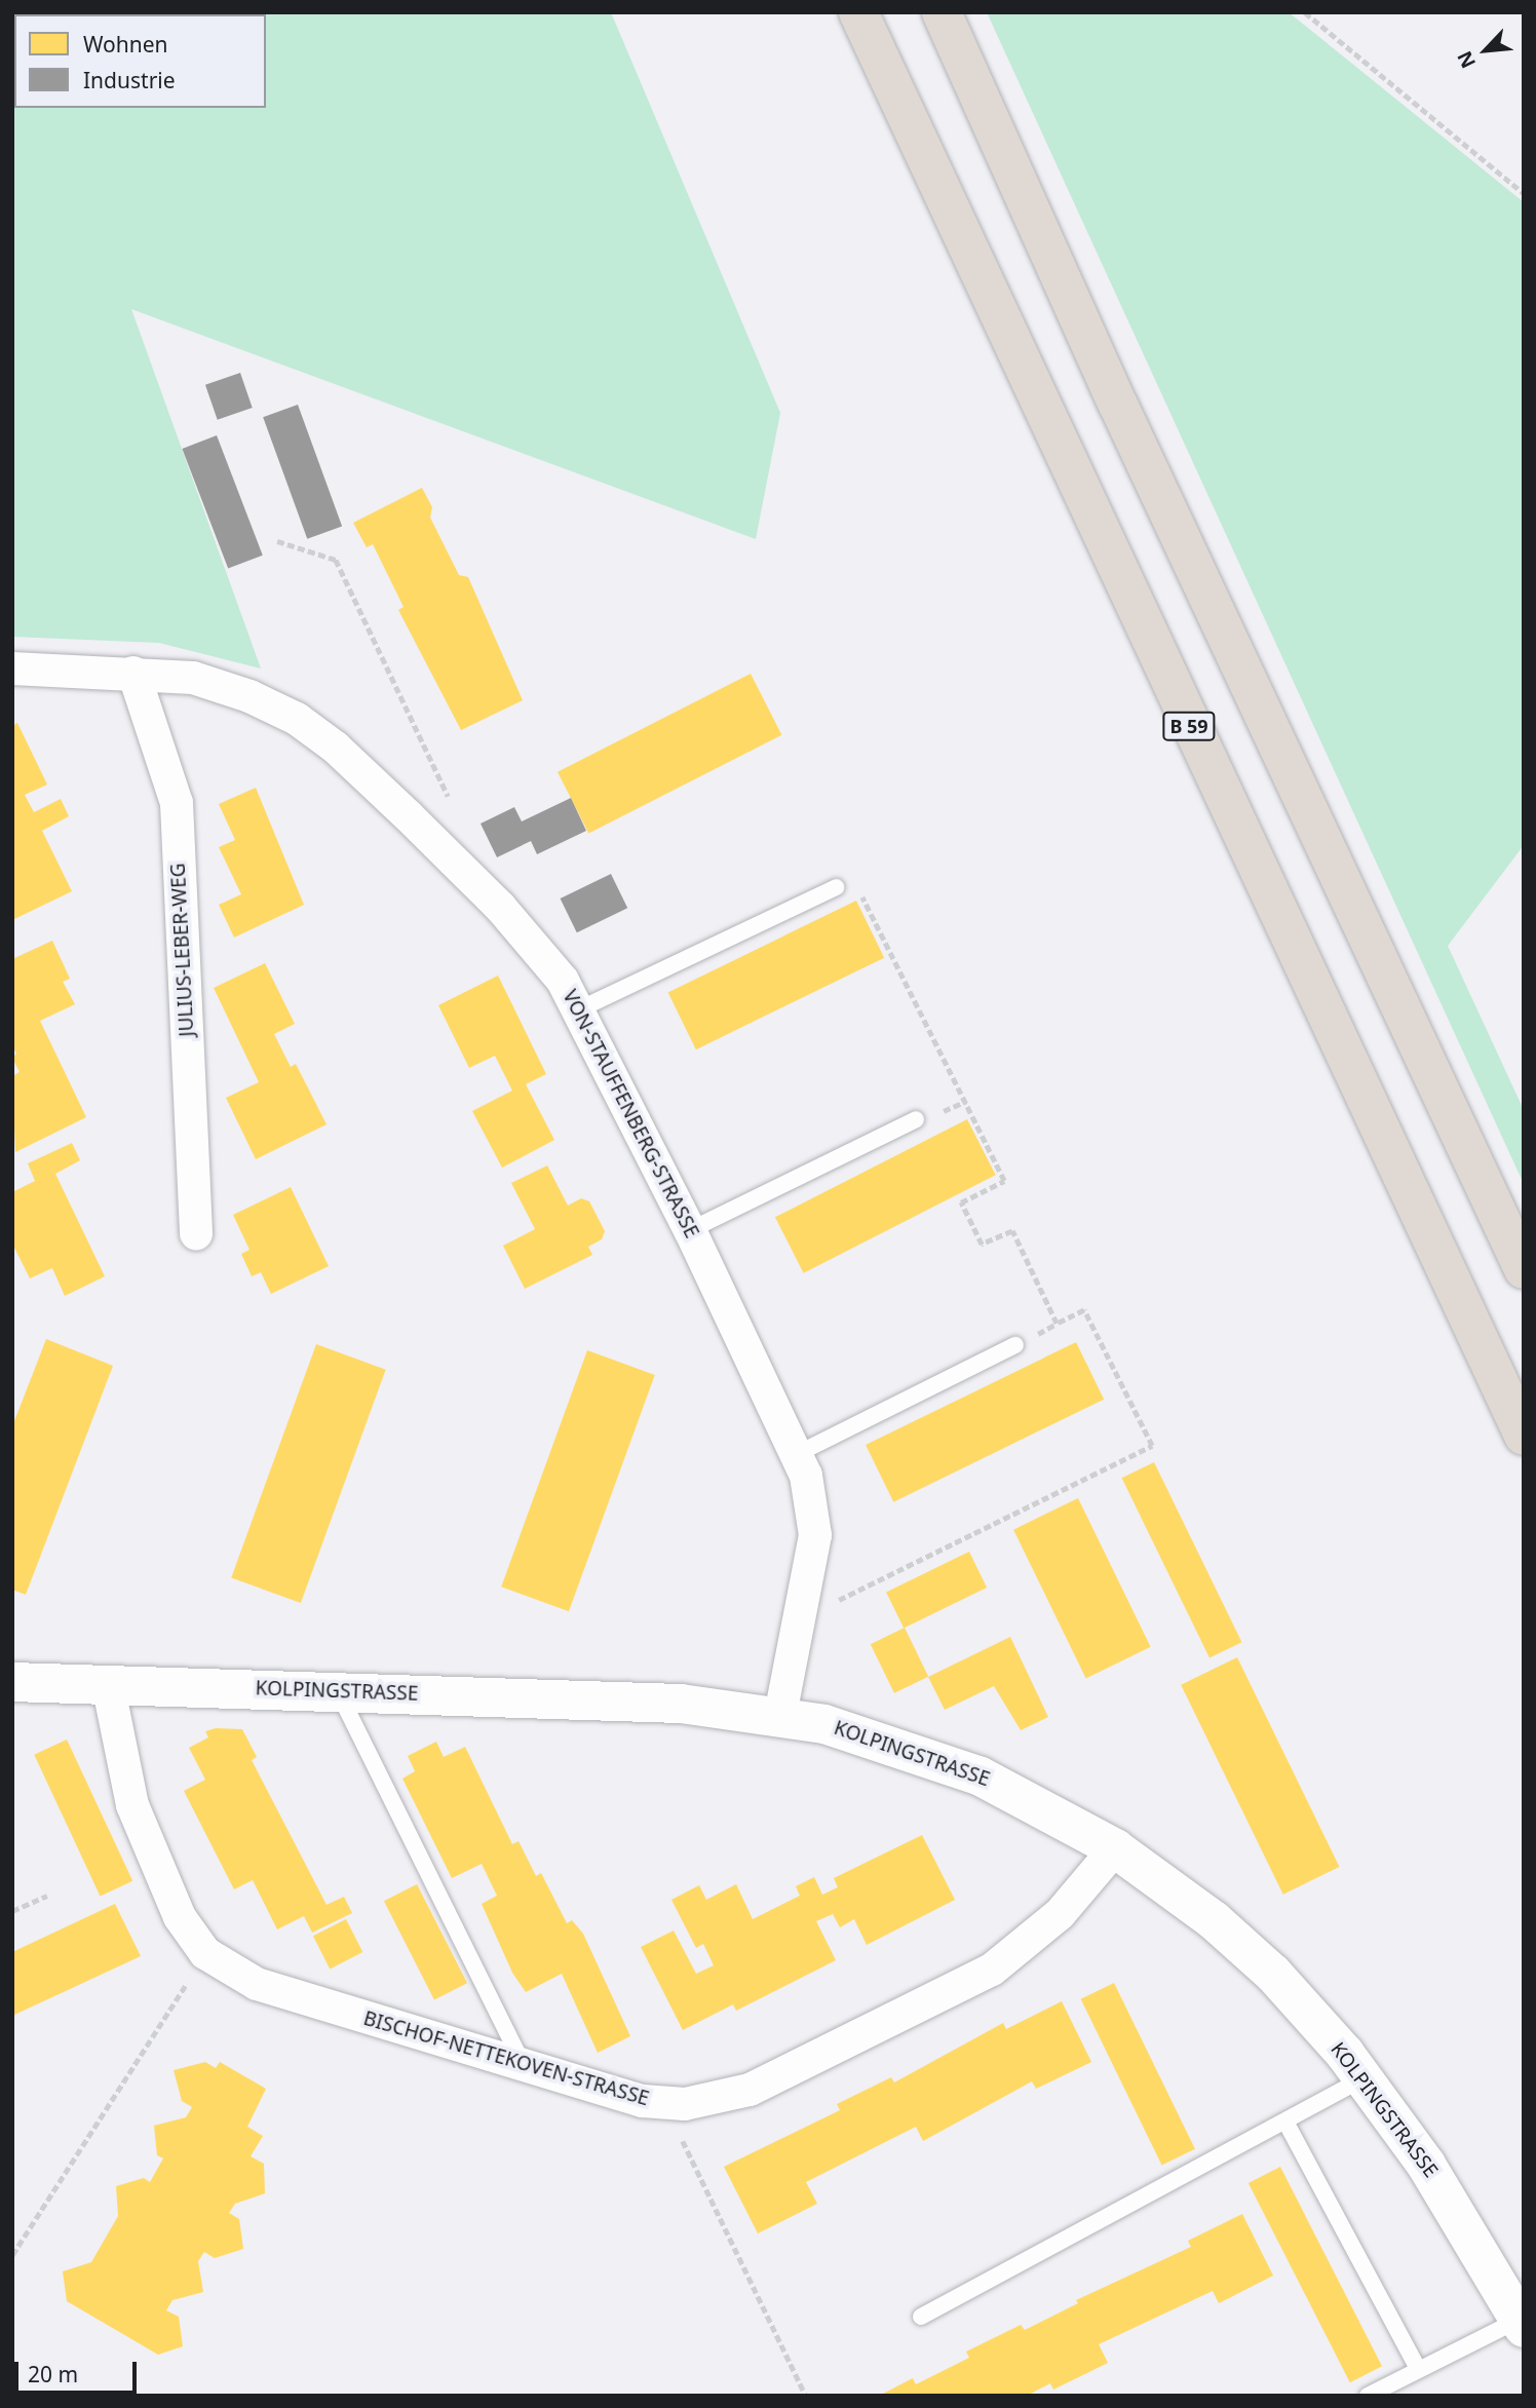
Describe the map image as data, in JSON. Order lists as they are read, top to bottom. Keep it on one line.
{"streets":{"highway":["B 59"],"street":["JULIUS-LEBER-WEG","VON-STAUFFENBERG-STRASSE","KOLPINGSTRASSE","BISCHOF-NETTEKOVEN-STRASSE"]},"crossings":[["JULIUS-LEBER-WEG","VON-STAUFFENBERG-STRASSE"],["VON-STAUFFENBERG-STRASSE","KOLPINGSTRASSE"],["KOLPINGSTRASSE","BISCHOF-NETTEKOVEN-STRASSE"]],"legend":["Wohnen","Industrie"],"scale_bar":"20 m","north":"bottom left"}
